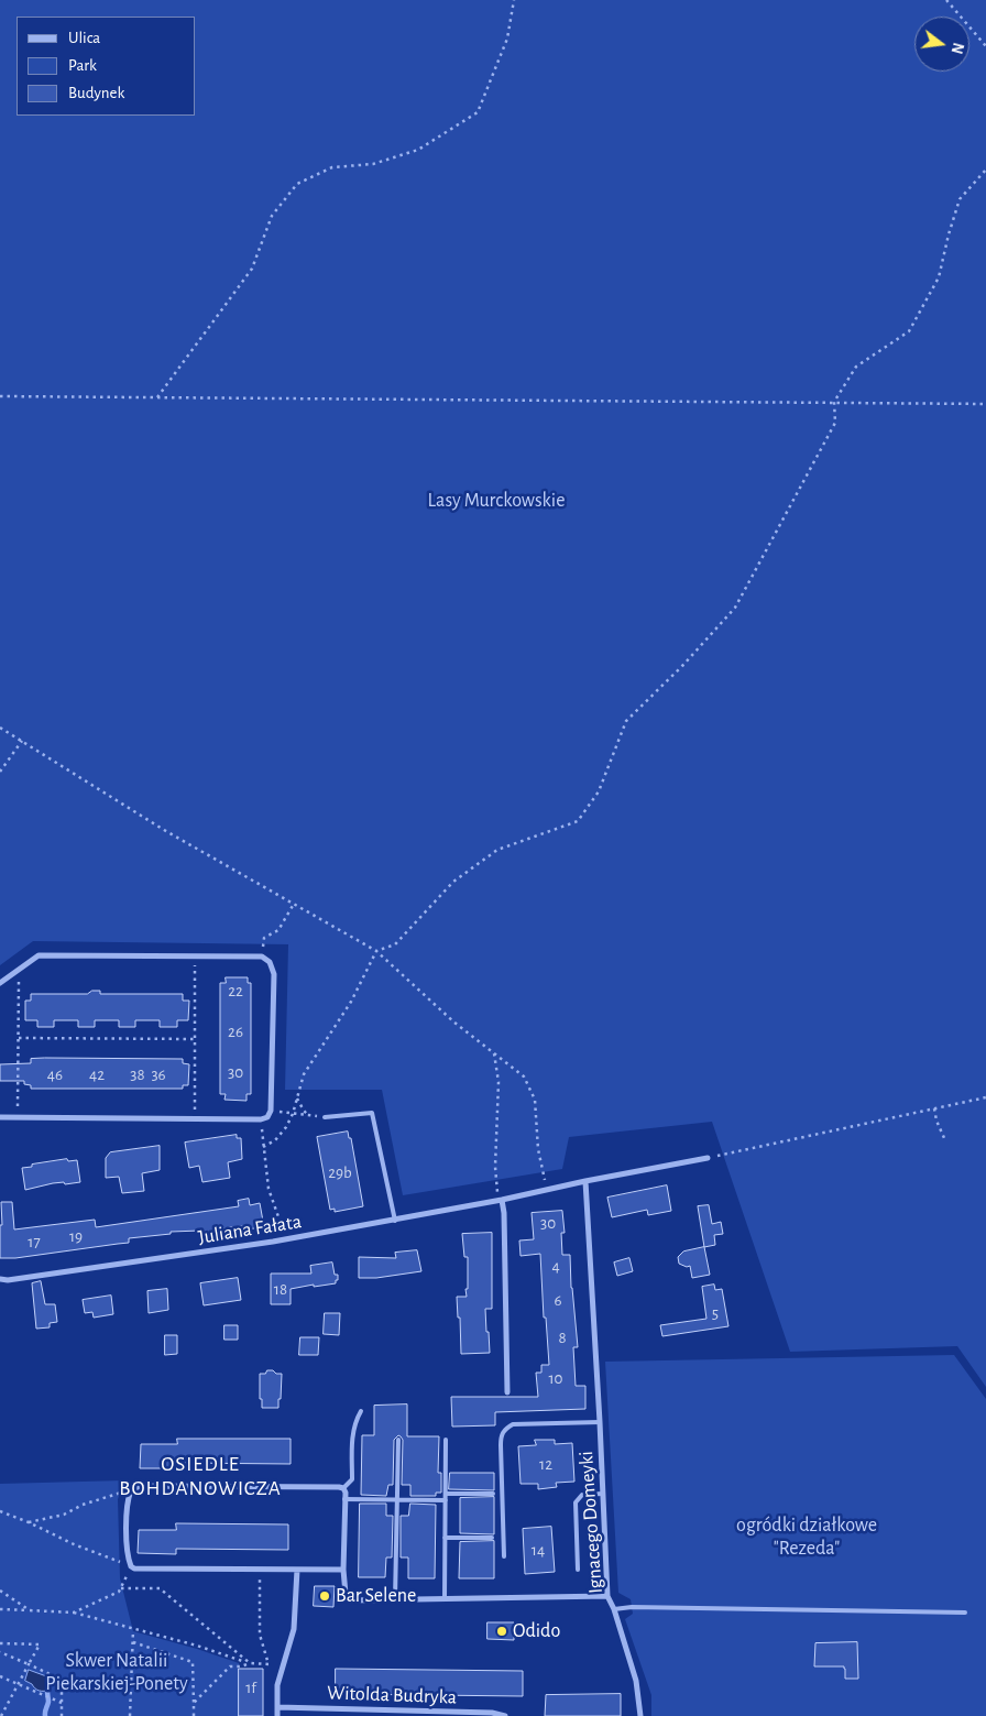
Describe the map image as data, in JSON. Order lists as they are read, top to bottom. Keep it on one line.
{"streets":{"street":["Juliana Fałata","Ignacego Domeyki","Witolda Budryka"]},"crossings":[["Juliana Fałata","Ignacego Domeyki"]],"districts":["OSIEDLE BOHDANOWICZA"],"parks":["Lasy Murckowskie","ogródki działkowe \"Rezeda\"","Skwer Natalii Piekarskiej-Ponety"],"places":["Bar Selene","Odido"],"house_numbers":["22","26","30","46","42","38","36","29b","30","19","17","4","18","6","5","8","10","12","14","1f"],"legend":["Ulica","Park","Budynek"],"north":"right"}
